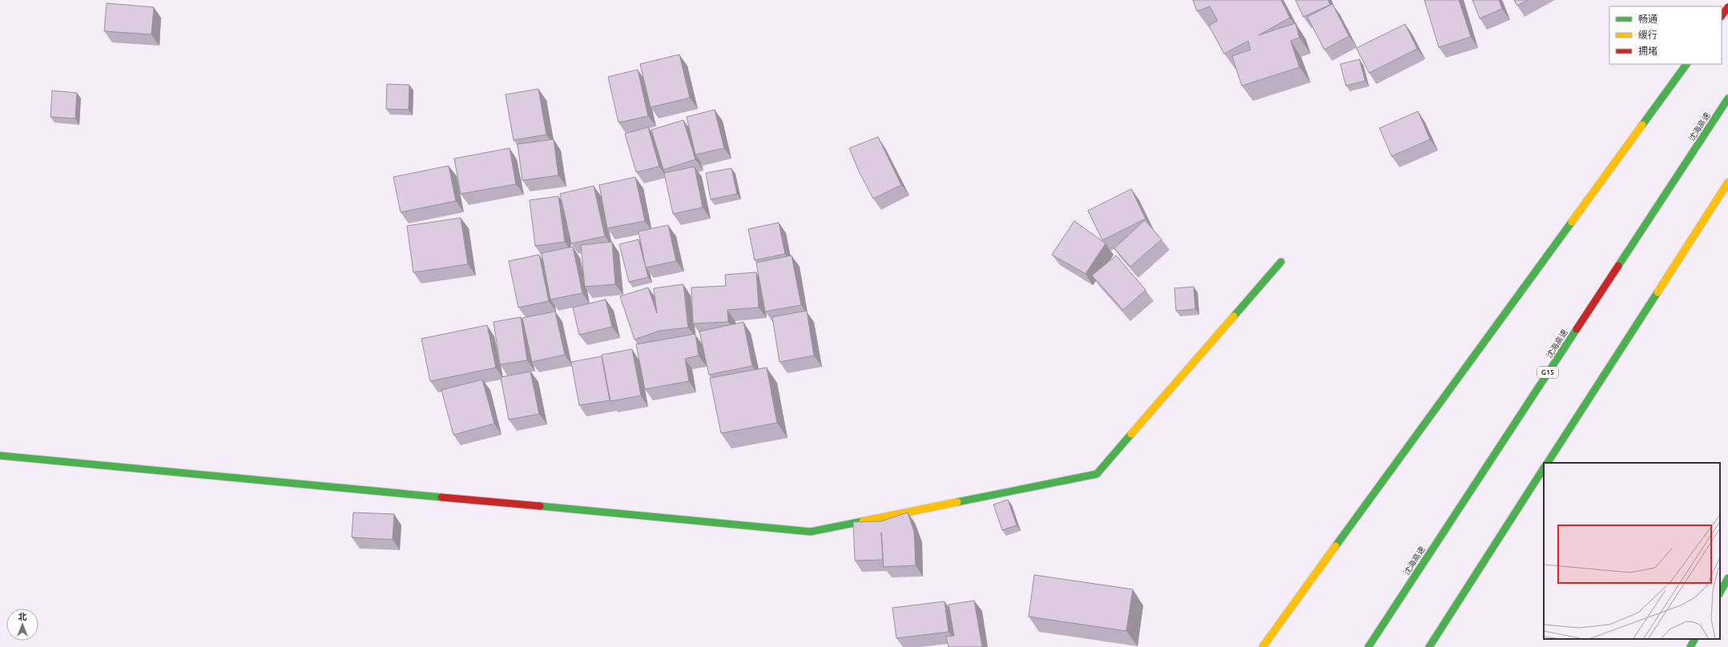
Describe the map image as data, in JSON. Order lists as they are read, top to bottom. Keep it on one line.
{"streets":{"main road":["沈海高速","G15"]},"legend":["畅通","缓行","拥堵"],"north":"top"}
